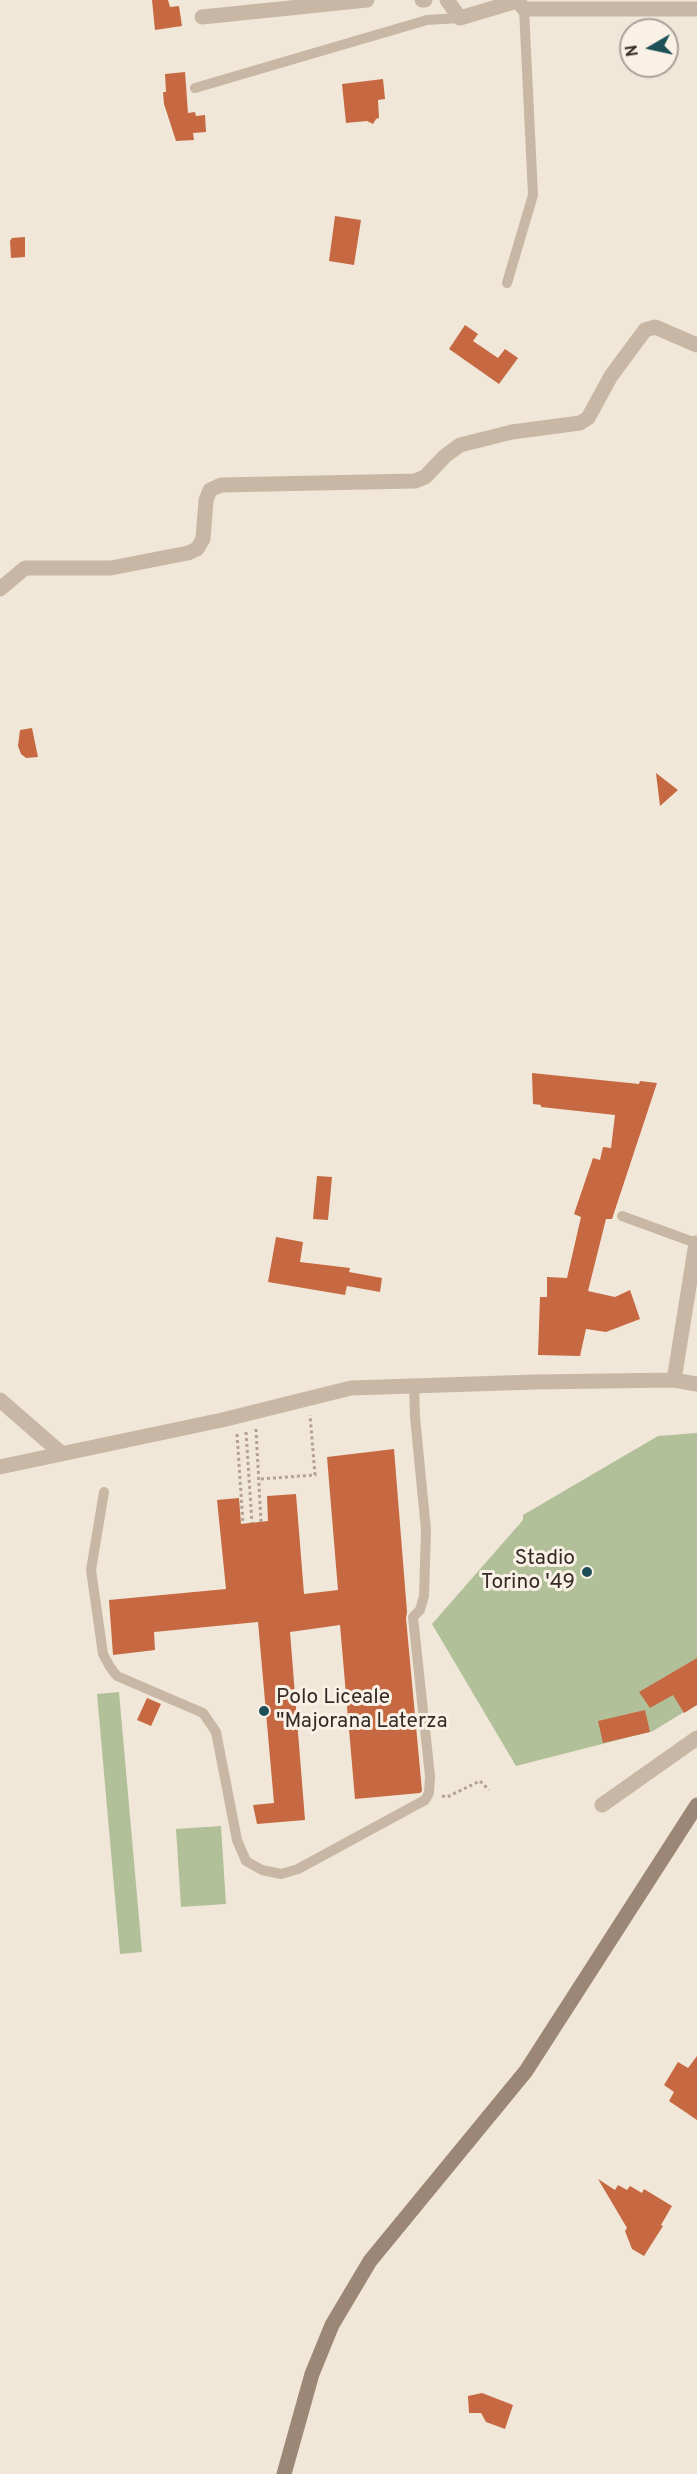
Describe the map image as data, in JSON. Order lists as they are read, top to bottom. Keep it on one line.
{"places":["Stadio Torino '49","Polo Liceale \"Majorana Laterza"],"north":"left"}
